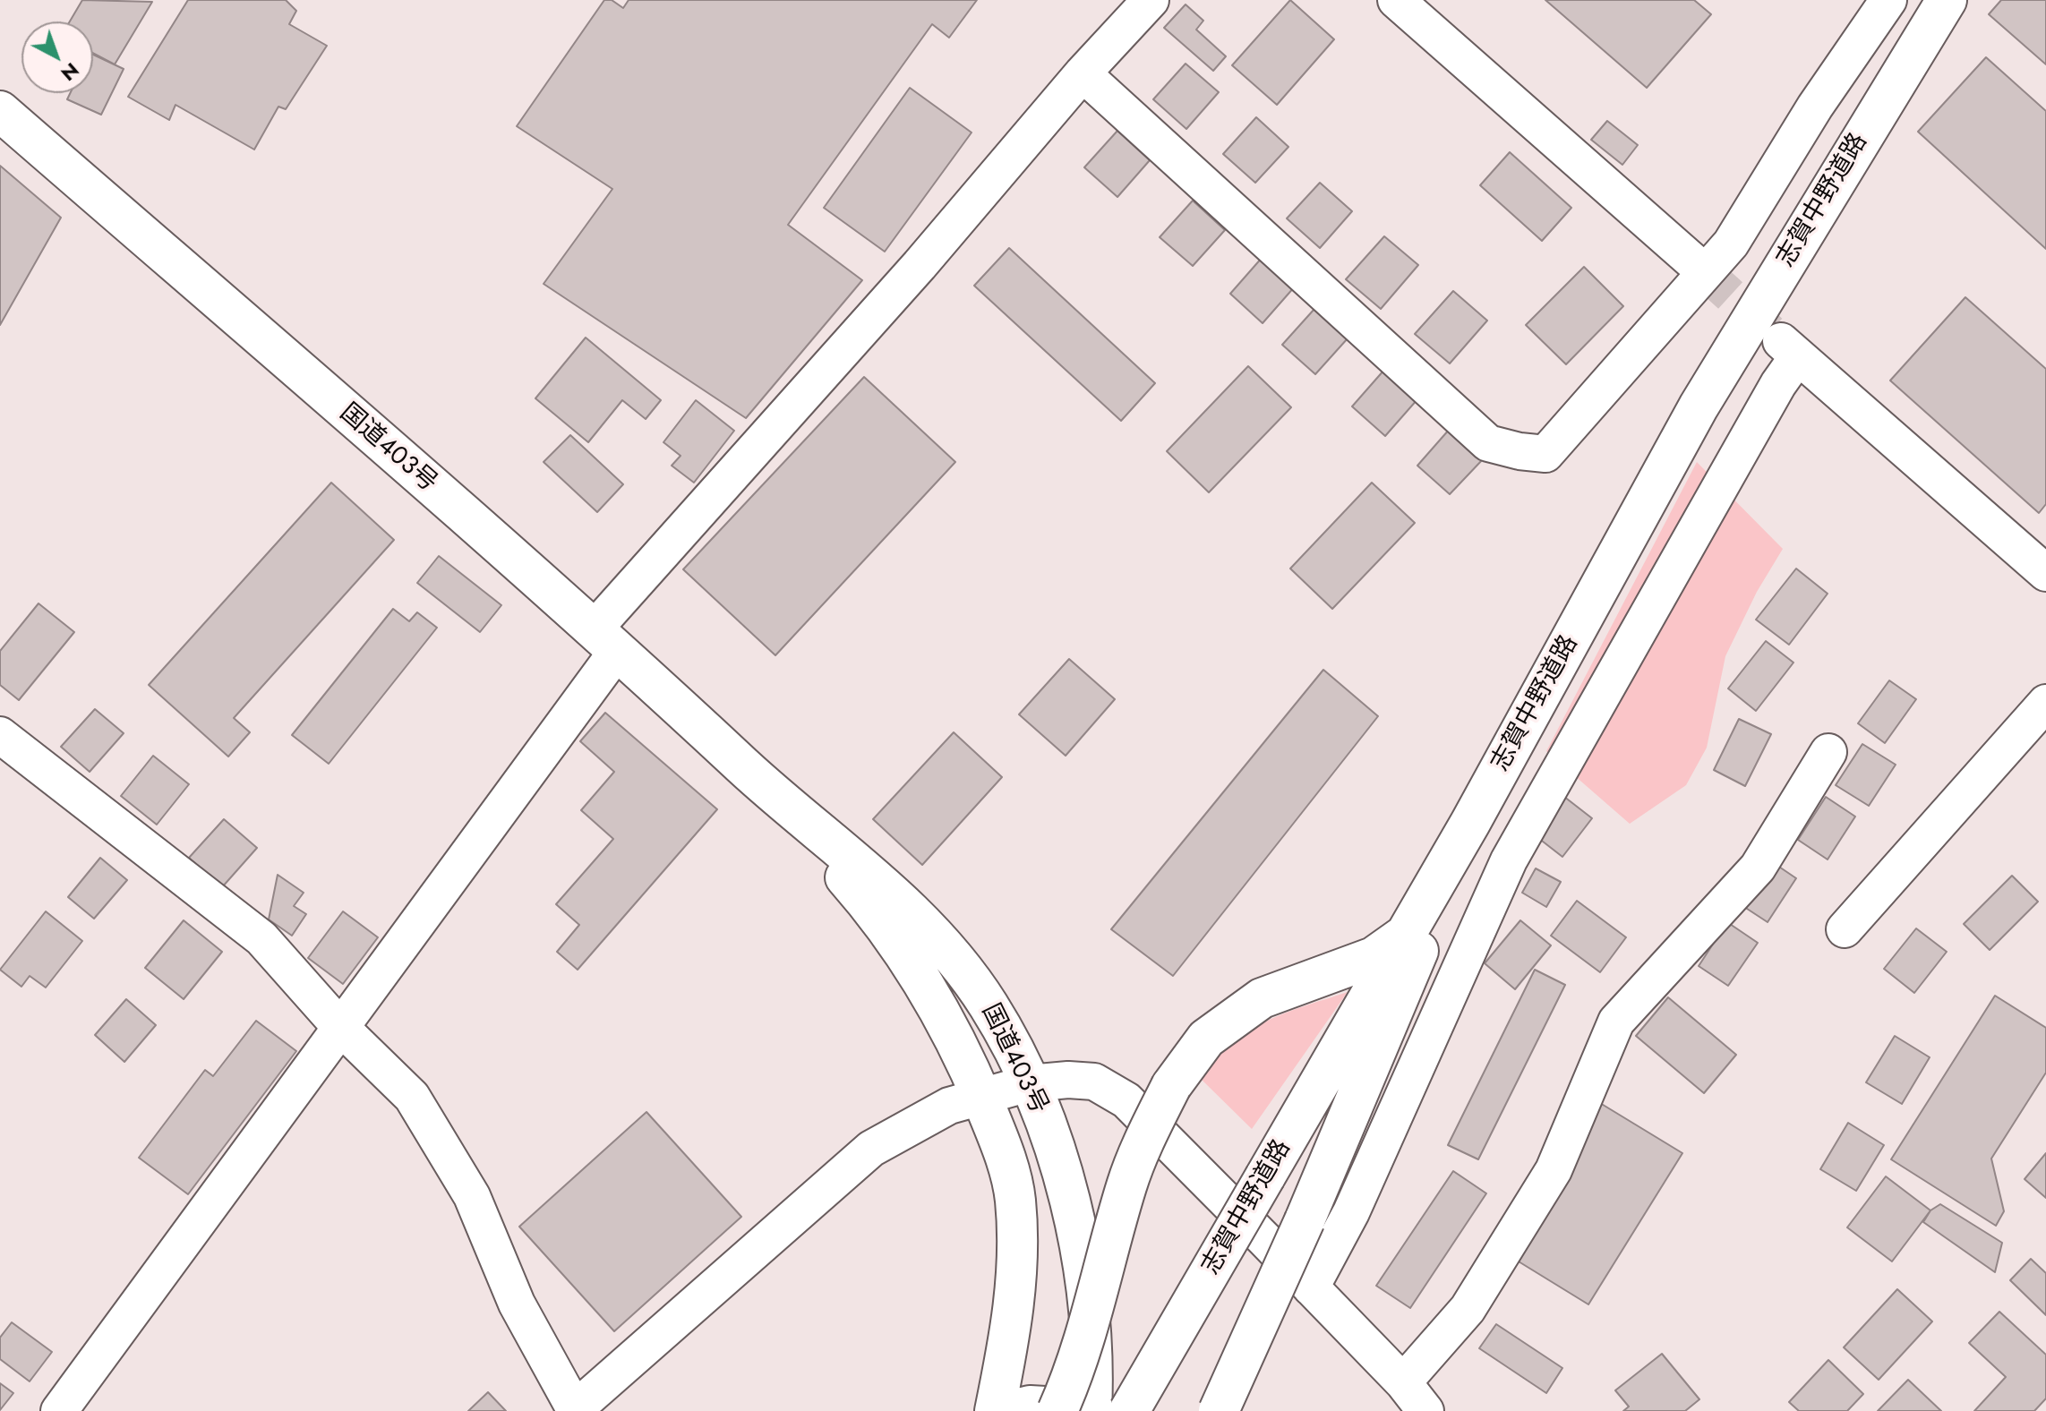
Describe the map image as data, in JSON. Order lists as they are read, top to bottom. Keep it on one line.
{"streets":{"main road":["志賀中野道路","国道403号"]},"crossings":[["志賀中野道路","国道403号"]],"north":"bottom right"}
